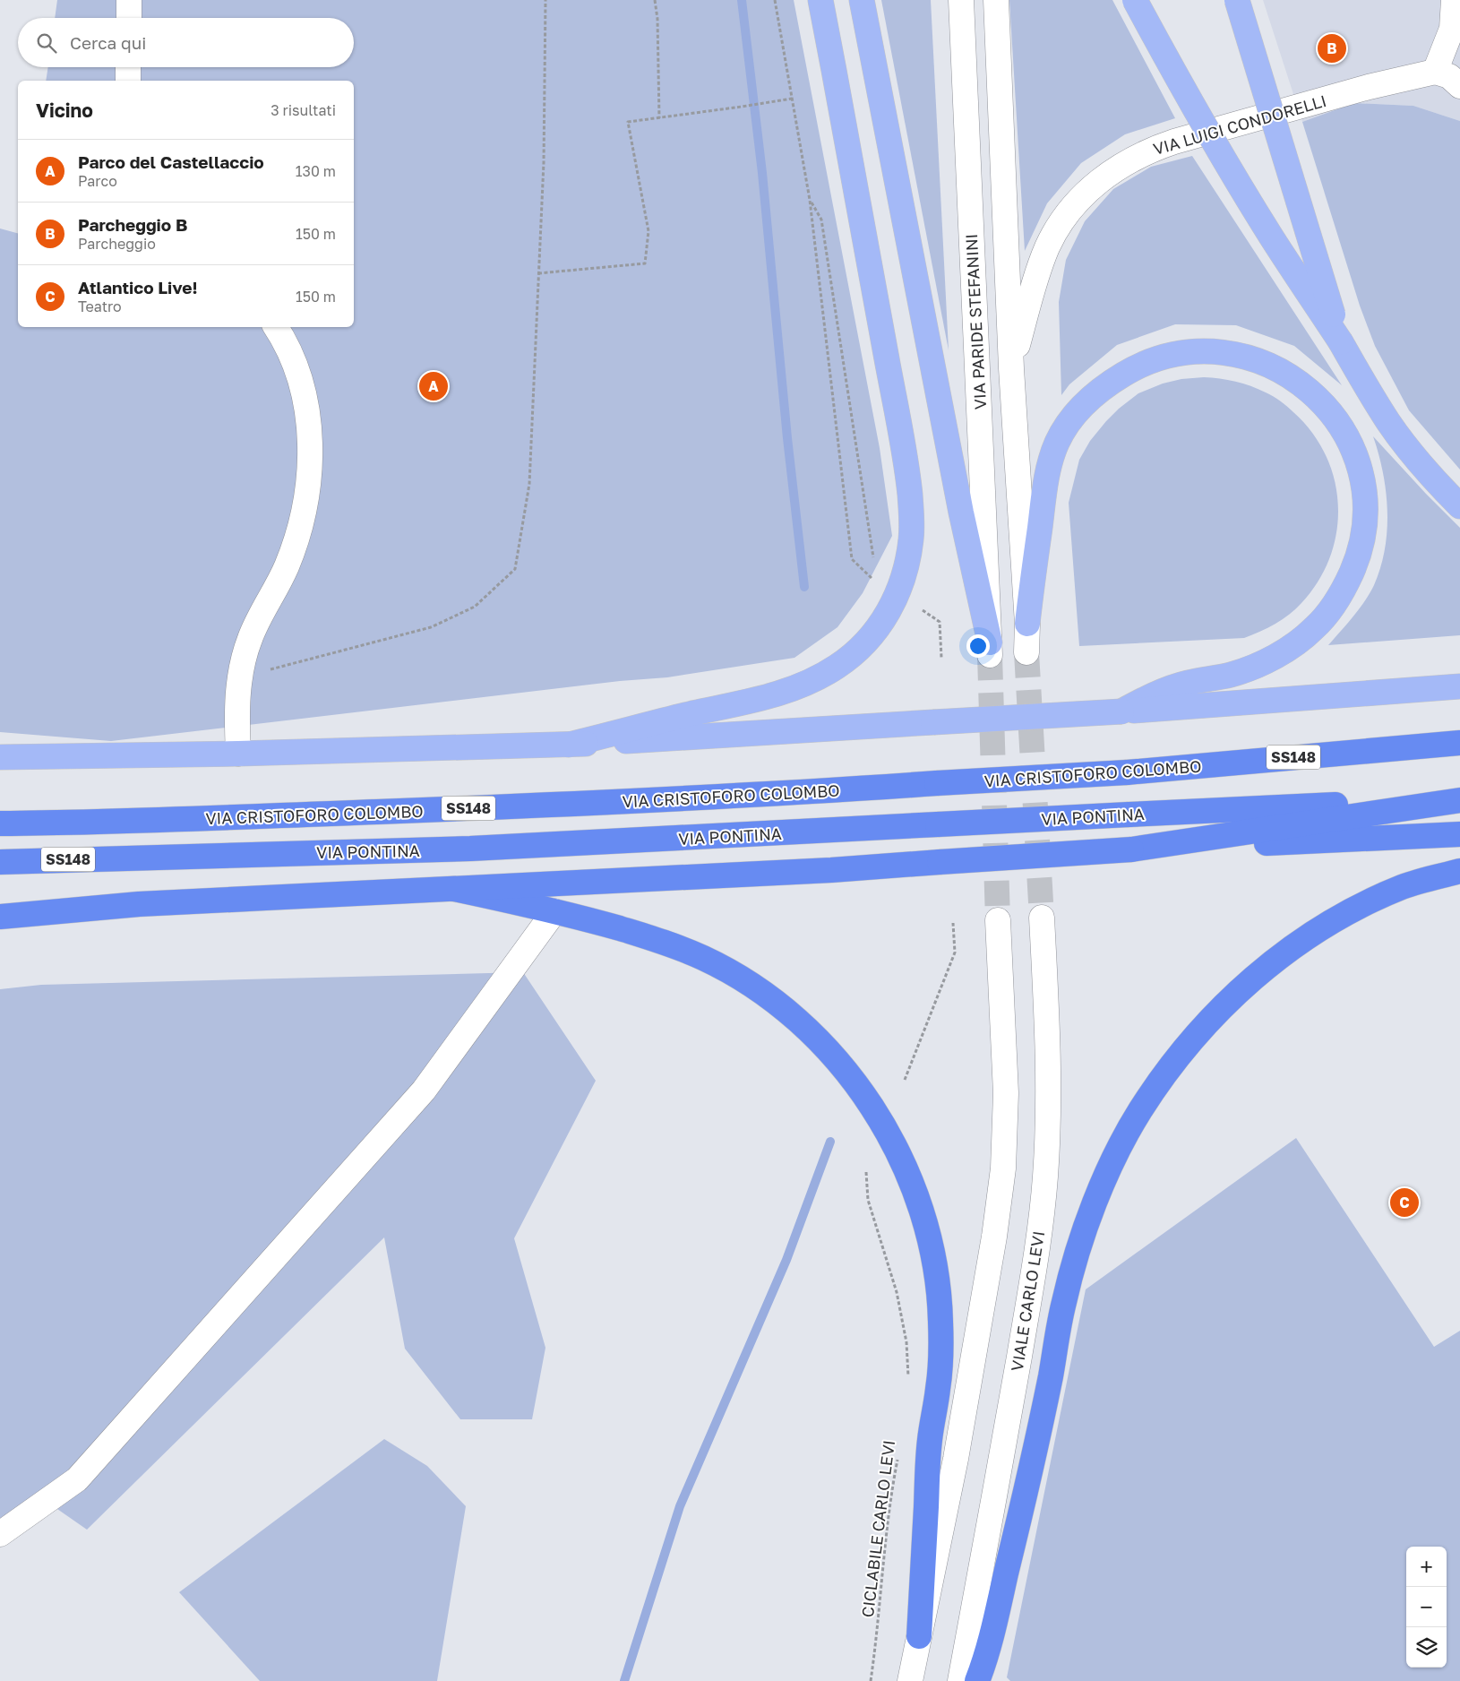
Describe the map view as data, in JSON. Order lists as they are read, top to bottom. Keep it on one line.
{"streets":{"highway":["SS148","VIA CRISTOFORO COLOMBO","VIA PONTINA"],"street":["VIA LUIGI CONDORELLI","VIA PARIDE STEFANINI","VIALE CARLO LEVI"],"path":["CICLABILE CARLO LEVI"]},"crossings":[["VIA LUIGI CONDORELLI","VIA PARIDE STEFANINI"]],"page":{"search":"Cerca qui","pins":["B","A","C"],"heading":["Vicino","3 risultati"],"list":[{"mark":"A","name":"Parco del Castellaccio","note":"Parco","value":"130 m"},{"mark":"B","name":"Parcheggio B","note":"Parcheggio","value":"150 m"},{"mark":"C","name":"Atlantico Live!","note":"Teatro","value":"150 m"}],"map_buttons":["+","−"]}}
